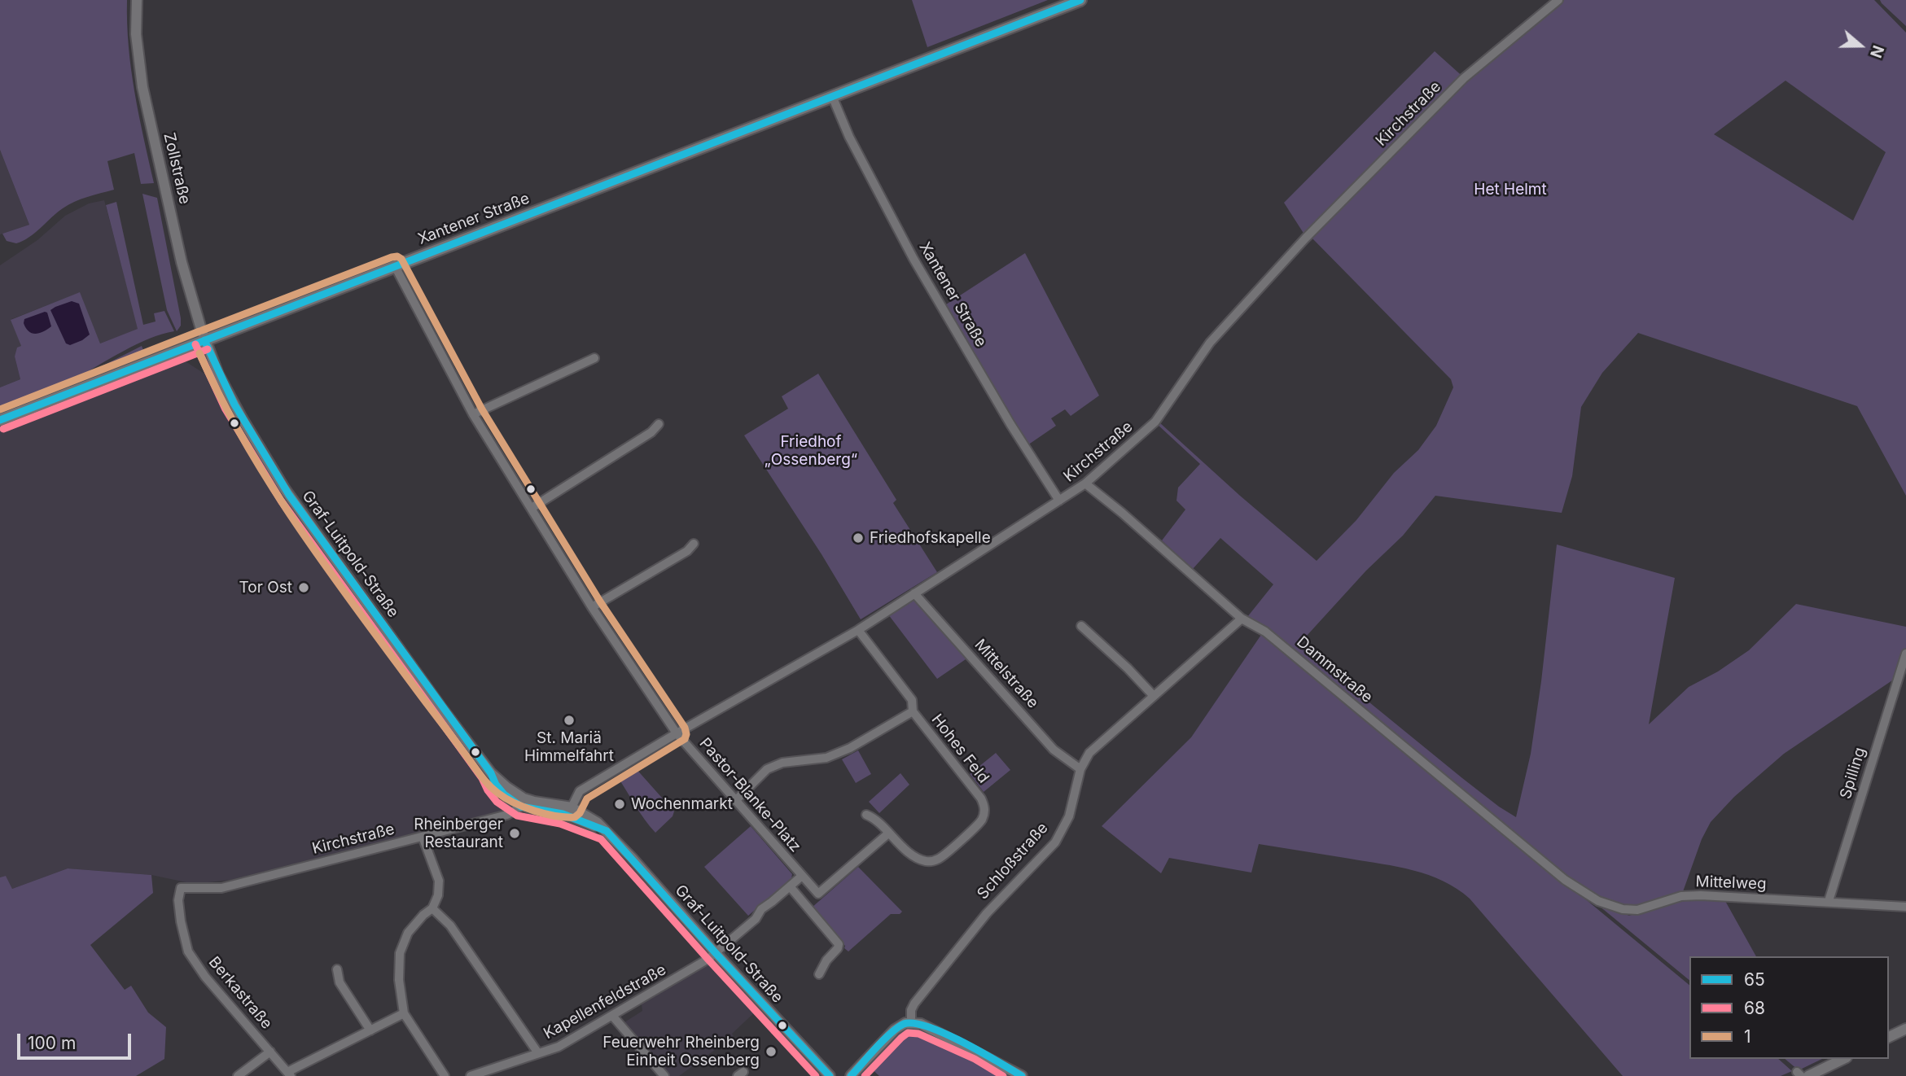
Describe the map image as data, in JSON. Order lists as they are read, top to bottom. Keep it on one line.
{"streets":{"main road":["Xantener Straße"],"street":["Kirchstraße","Zollstraße","Graf-Luitpold-Straße","Dammstraße","Mittelstraße","Hohes Feld","Spilling","Pastor-Blanke-Platz","Schloßstraße","Mittelweg","Berkastraße","Kapellenfeldstraße"]},"crossings":[["Kirchstraße","Xantener Straße"],["Kirchstraße","Graf-Luitpold-Straße"],["Kirchstraße","Dammstraße"],["Kirchstraße","Mittelstraße"],["Kirchstraße","Hohes Feld"],["Kirchstraße","Pastor-Blanke-Platz"],["Kirchstraße","Berkastraße"],["Zollstraße","Xantener Straße"],["Zollstraße","Graf-Luitpold-Straße"],["Xantener Straße","Graf-Luitpold-Straße"],["Xantener Straße","Pastor-Blanke-Platz"],["Graf-Luitpold-Straße","Pastor-Blanke-Platz"],["Graf-Luitpold-Straße","Kapellenfeldstraße"],["Dammstraße","Schloßstraße"],["Dammstraße","Mittelweg"],["Mittelstraße","Schloßstraße"],["Hohes Feld","Pastor-Blanke-Platz"],["Spilling","Mittelweg"],["Pastor-Blanke-Platz","Kapellenfeldstraße"]],"parks":["Het Helmt","Friedhof „Ossenberg“"],"places":["Friedhofskapelle","Tor Ost","St. Mariä Himmelfahrt","Wochenmarkt","Rheinberger Restaurant","Feuerwehr Rheinberg Einheit Ossenberg"],"lines":["transit line 65","transit line 1","transit line 68"],"legend":["65","68","1"],"scale_bar":"100 m","north":"right"}
